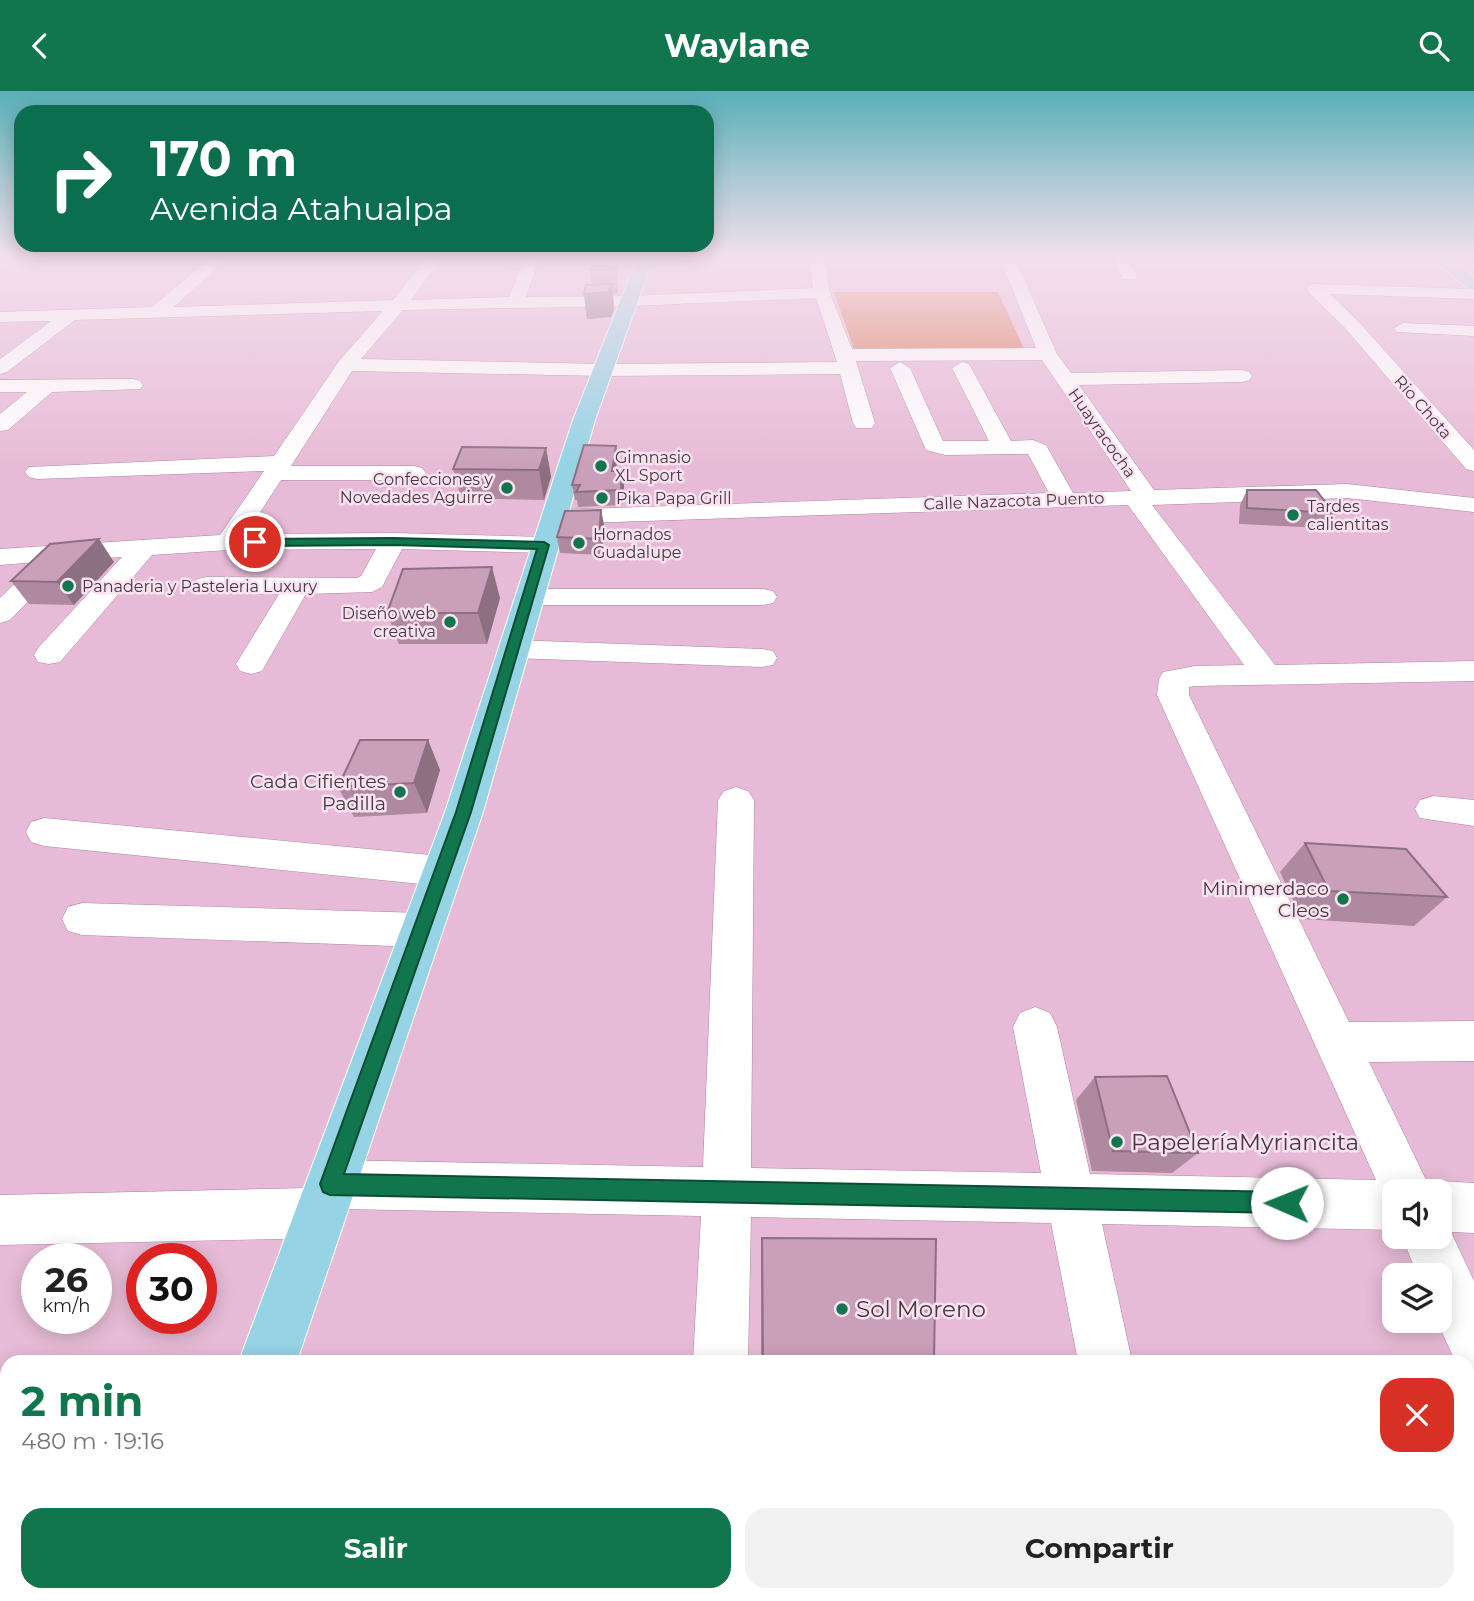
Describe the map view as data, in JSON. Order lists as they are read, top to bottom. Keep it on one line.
{"streets":{"street":["Rio Chota","Huayracocha","Calle Nazacota Puento"]},"crossings":[["Huayracocha","Calle Nazacota Puento"]],"places":["Gimnasio XL Sport","Confecciones y Novedades Aguirre","Pika Papa Grill","Tardes calientitas","Hornados Guadalupe","Panaderia y Pasteleria Luxury","Diseño web creativa","Cada Cifientes Padilla","Minimerdaco Cleos","PapeleríaMyriancita","Sol Moreno"],"page":{"header":"Waylane","turn":["170 m","Avenida Atahualpa"],"speed":"26 km/h","limit":"30","heading":["2 min","480 m · 19:16"],"buttons":["Salir","Compartir"]}}
